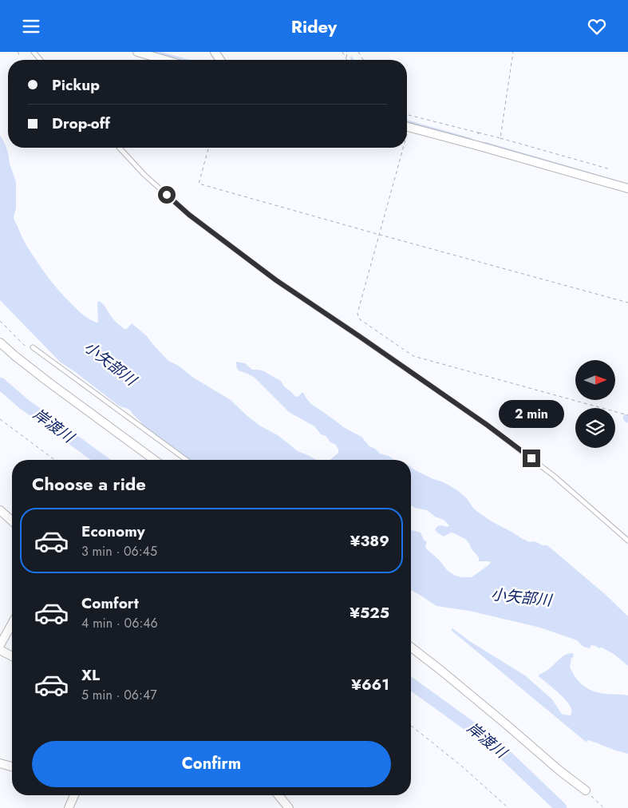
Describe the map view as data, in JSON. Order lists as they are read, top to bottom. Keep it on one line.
{"water":["小矢部川","岸渡川"],"north":"right","page":{"header":"Ridey","banner":["Pickup","Drop-off"],"bubble":"2 min","heading":"Choose a ride","list":[{"name":"Economy","note":"3 min · 06:45","value":"¥389"},{"name":"Comfort","note":"4 min · 06:46","value":"¥525"},{"name":"XL","note":"5 min · 06:47","value":"¥661"}],"buttons":"Confirm"}}
